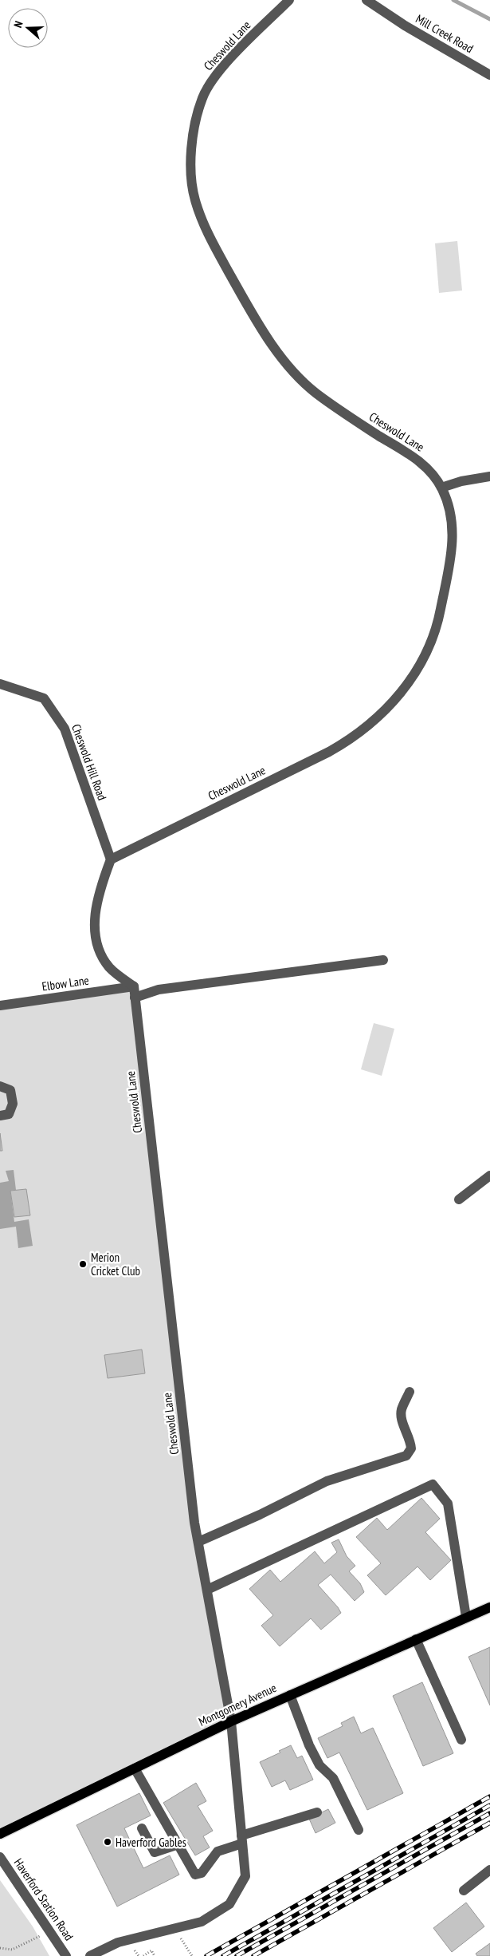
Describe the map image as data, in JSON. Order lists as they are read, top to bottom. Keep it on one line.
{"streets":{"main road":["Montgomery Avenue"],"street":["Mill Creek Road","Cheswold Lane","Cheswold Hill Road","Elbow Lane","Haverford Station Road"]},"crossings":[["Cheswold Lane","Cheswold Hill Road"],["Cheswold Lane","Elbow Lane"],["Cheswold Lane","Montgomery Avenue"]],"places":["Merion Cricket Club","Haverford Gables"],"north":"left"}
